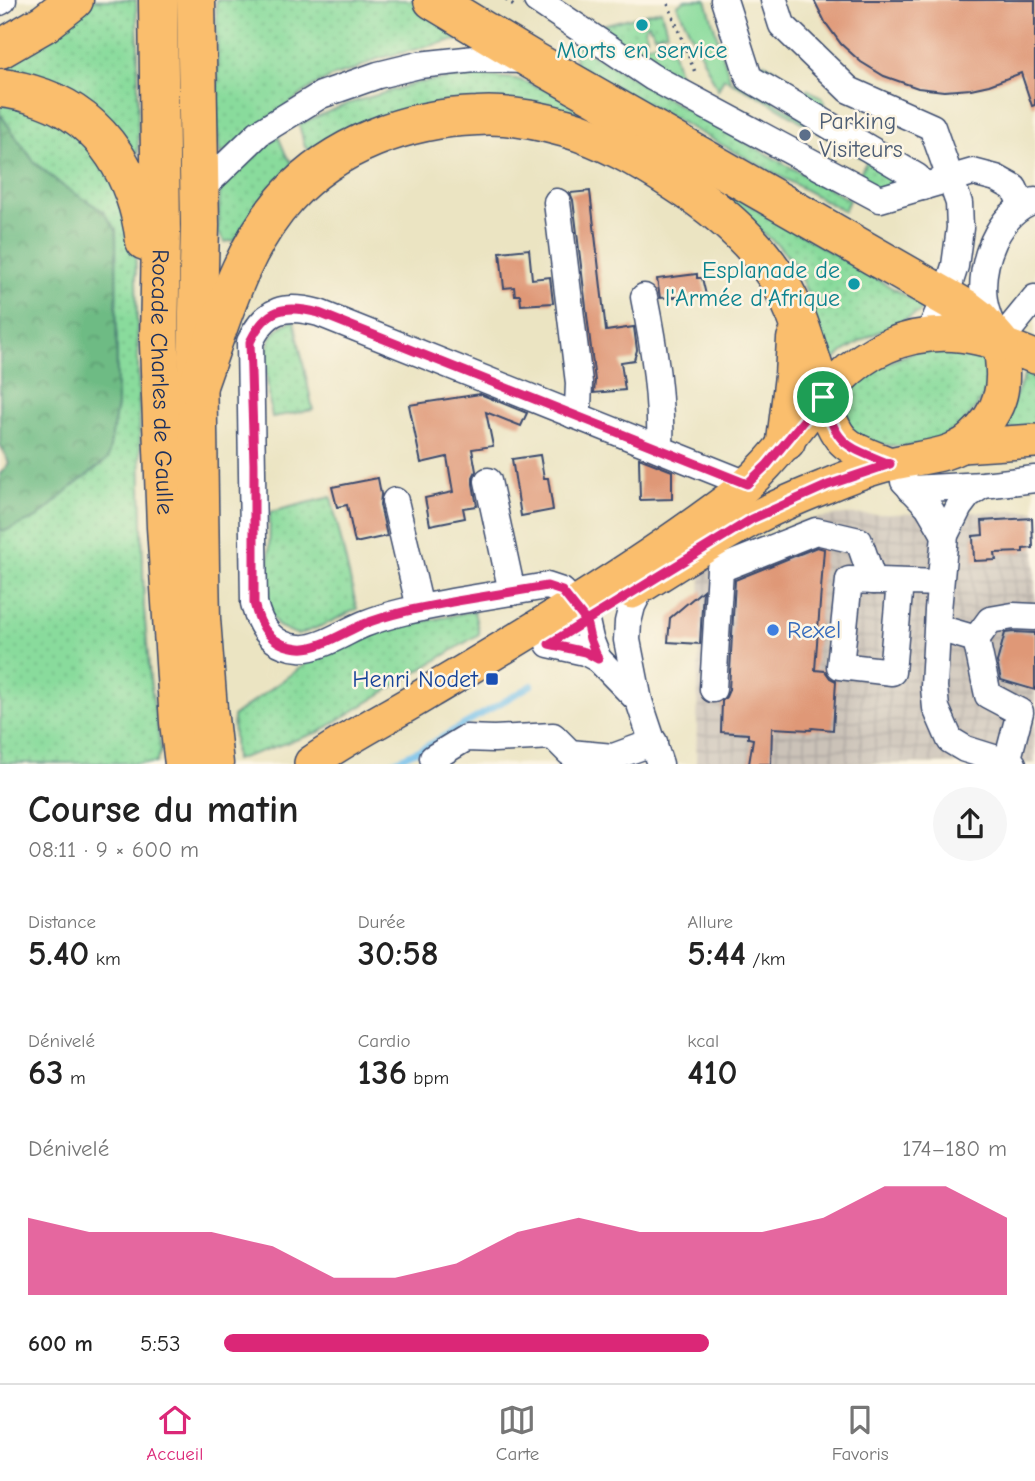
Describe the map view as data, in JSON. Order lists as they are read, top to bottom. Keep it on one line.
{"streets":{"highway":["Rocade Charles de Gaulle"]},"places":{"other":["Morts en service","Parking Visiteurs","Esplanade de l'Armée d'Afrique","Rexel"],"transit":["Henri Nodet"]},"page":{"heading":["Course du matin","08:11 · 9 × 600 m"],"stats":[["Distance","5.40 km"],["Durée","30:58"],["Allure","5:44 /km"],["Dénivelé","63 m"],["Cardio","136 bpm"],["kcal","410"]],"chart":["Dénivelé","174–180 m"],"list":[{"name":"600 m","note":"5:53"}],"tabs":["Accueil","Carte","Favoris"]}}
